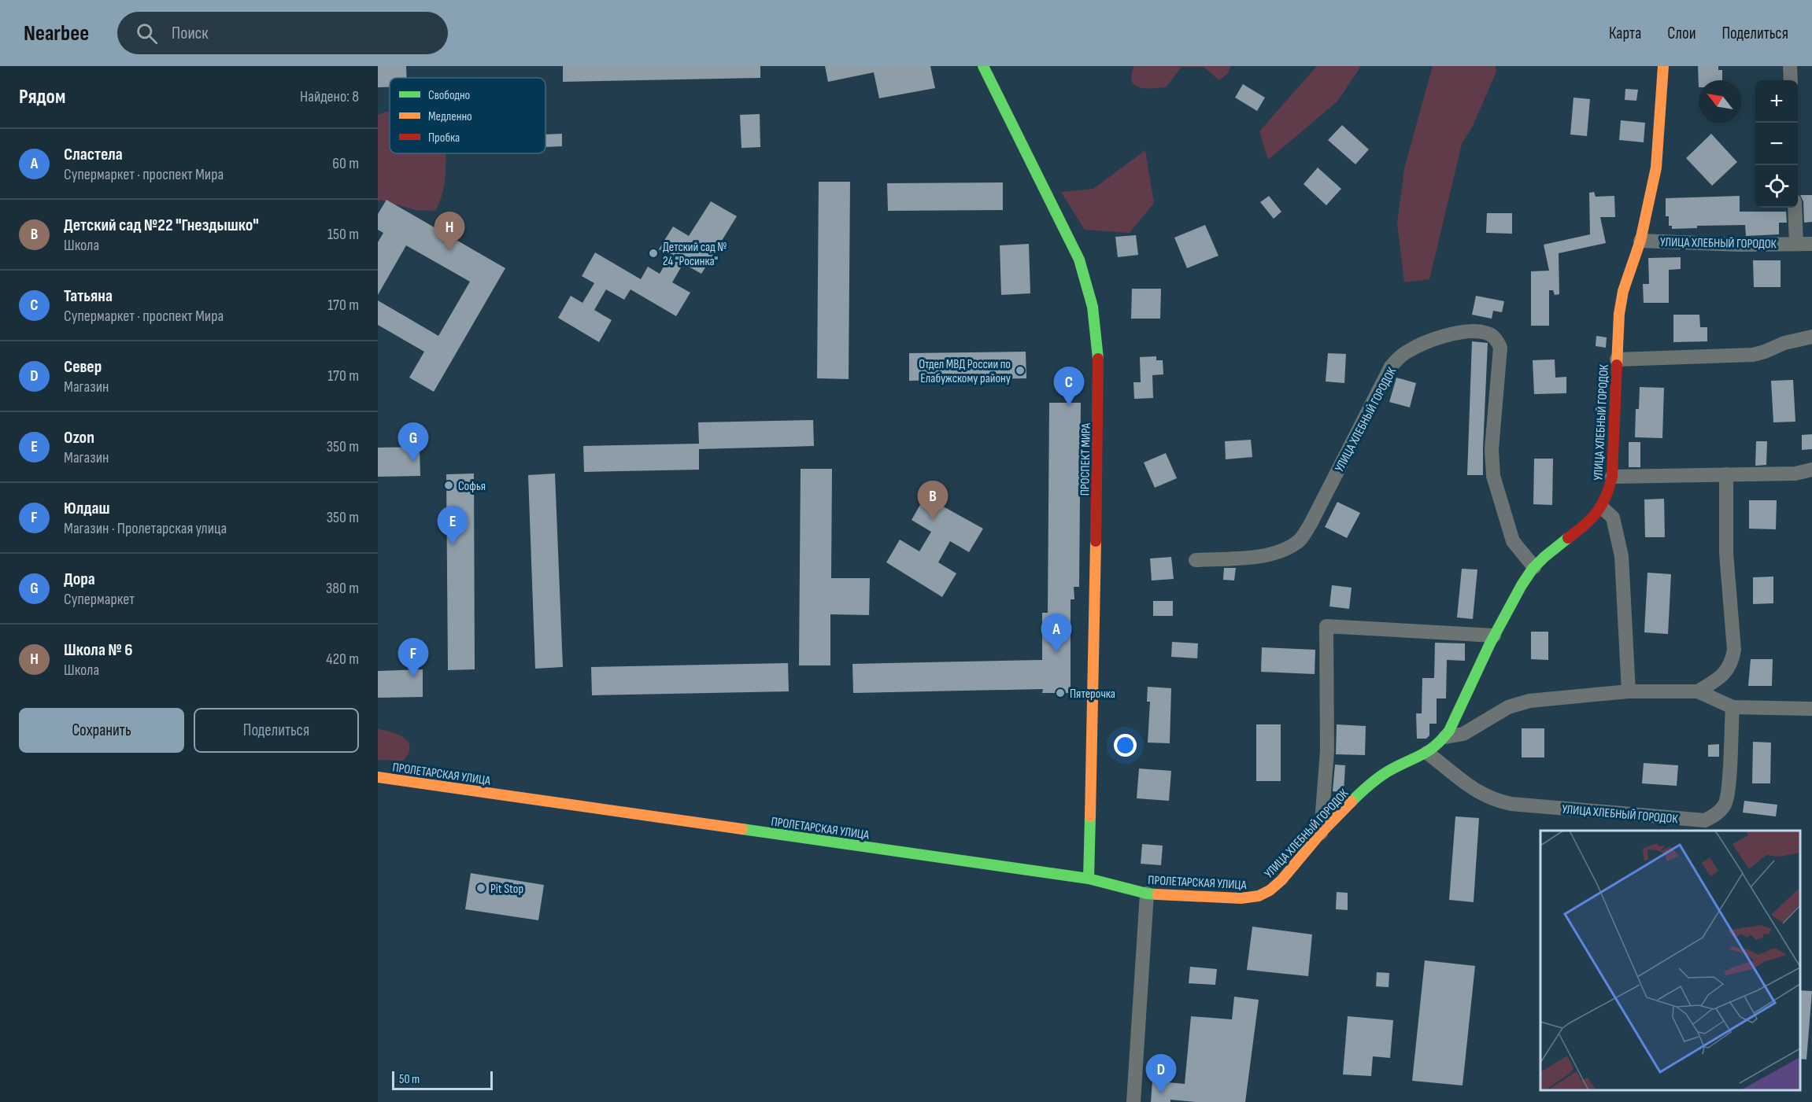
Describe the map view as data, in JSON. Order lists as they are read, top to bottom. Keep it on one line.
{"streets":{"street":["УЛИЦА ХЛЕБНЫЙ ГОРОДОК","ПРОСПЕКТ МИРА","ПРОЛЕТАРСКАЯ УЛИЦА"]},"crossings":[["УЛИЦА ХЛЕБНЫЙ ГОРОДОК","ПРОЛЕТАРСКАЯ УЛИЦА"],["ПРОСПЕКТ МИРА","ПРОЛЕТАРСКАЯ УЛИЦА"]],"places":["Детский сад № 24 \"Росинка\"","Отдел МВД России по Елабужскому району","Софья","Пятерочка","Pit Stop"],"legend":["Свободно","Медленно","Пробка"],"scale_bar":"50 m","north":"top left","page":{"header":"Nearbee","search":"Поиск","nav":["Карта","Слои","Поделиться"],"heading":["Рядом","Найдено: 8"],"map_buttons":["+","−"],"list":[{"mark":"A","name":"Сластела","note":"Супермаркет · проспект Мира","value":"60 m"},{"mark":"B","name":"Детский сад №22 \"Гнездышко\"","note":"Школа","value":"150 m"},{"mark":"C","name":"Татьяна","note":"Супермаркет · проспект Мира","value":"170 m"},{"mark":"D","name":"Север","note":"Магазин","value":"170 m"},{"mark":"E","name":"Ozon","note":"Магазин","value":"350 m"},{"mark":"F","name":"Юлдаш","note":"Магазин · Пролетарская улица","value":"350 m"},{"mark":"G","name":"Дора","note":"Супермаркет","value":"380 m"},{"mark":"H","name":"Школа № 6","note":"Школа","value":"420 m"}],"pins":["H","C","G","B","E","A","F","D"],"buttons":["Сохранить","Поделиться"],"scale":"50 m"}}
